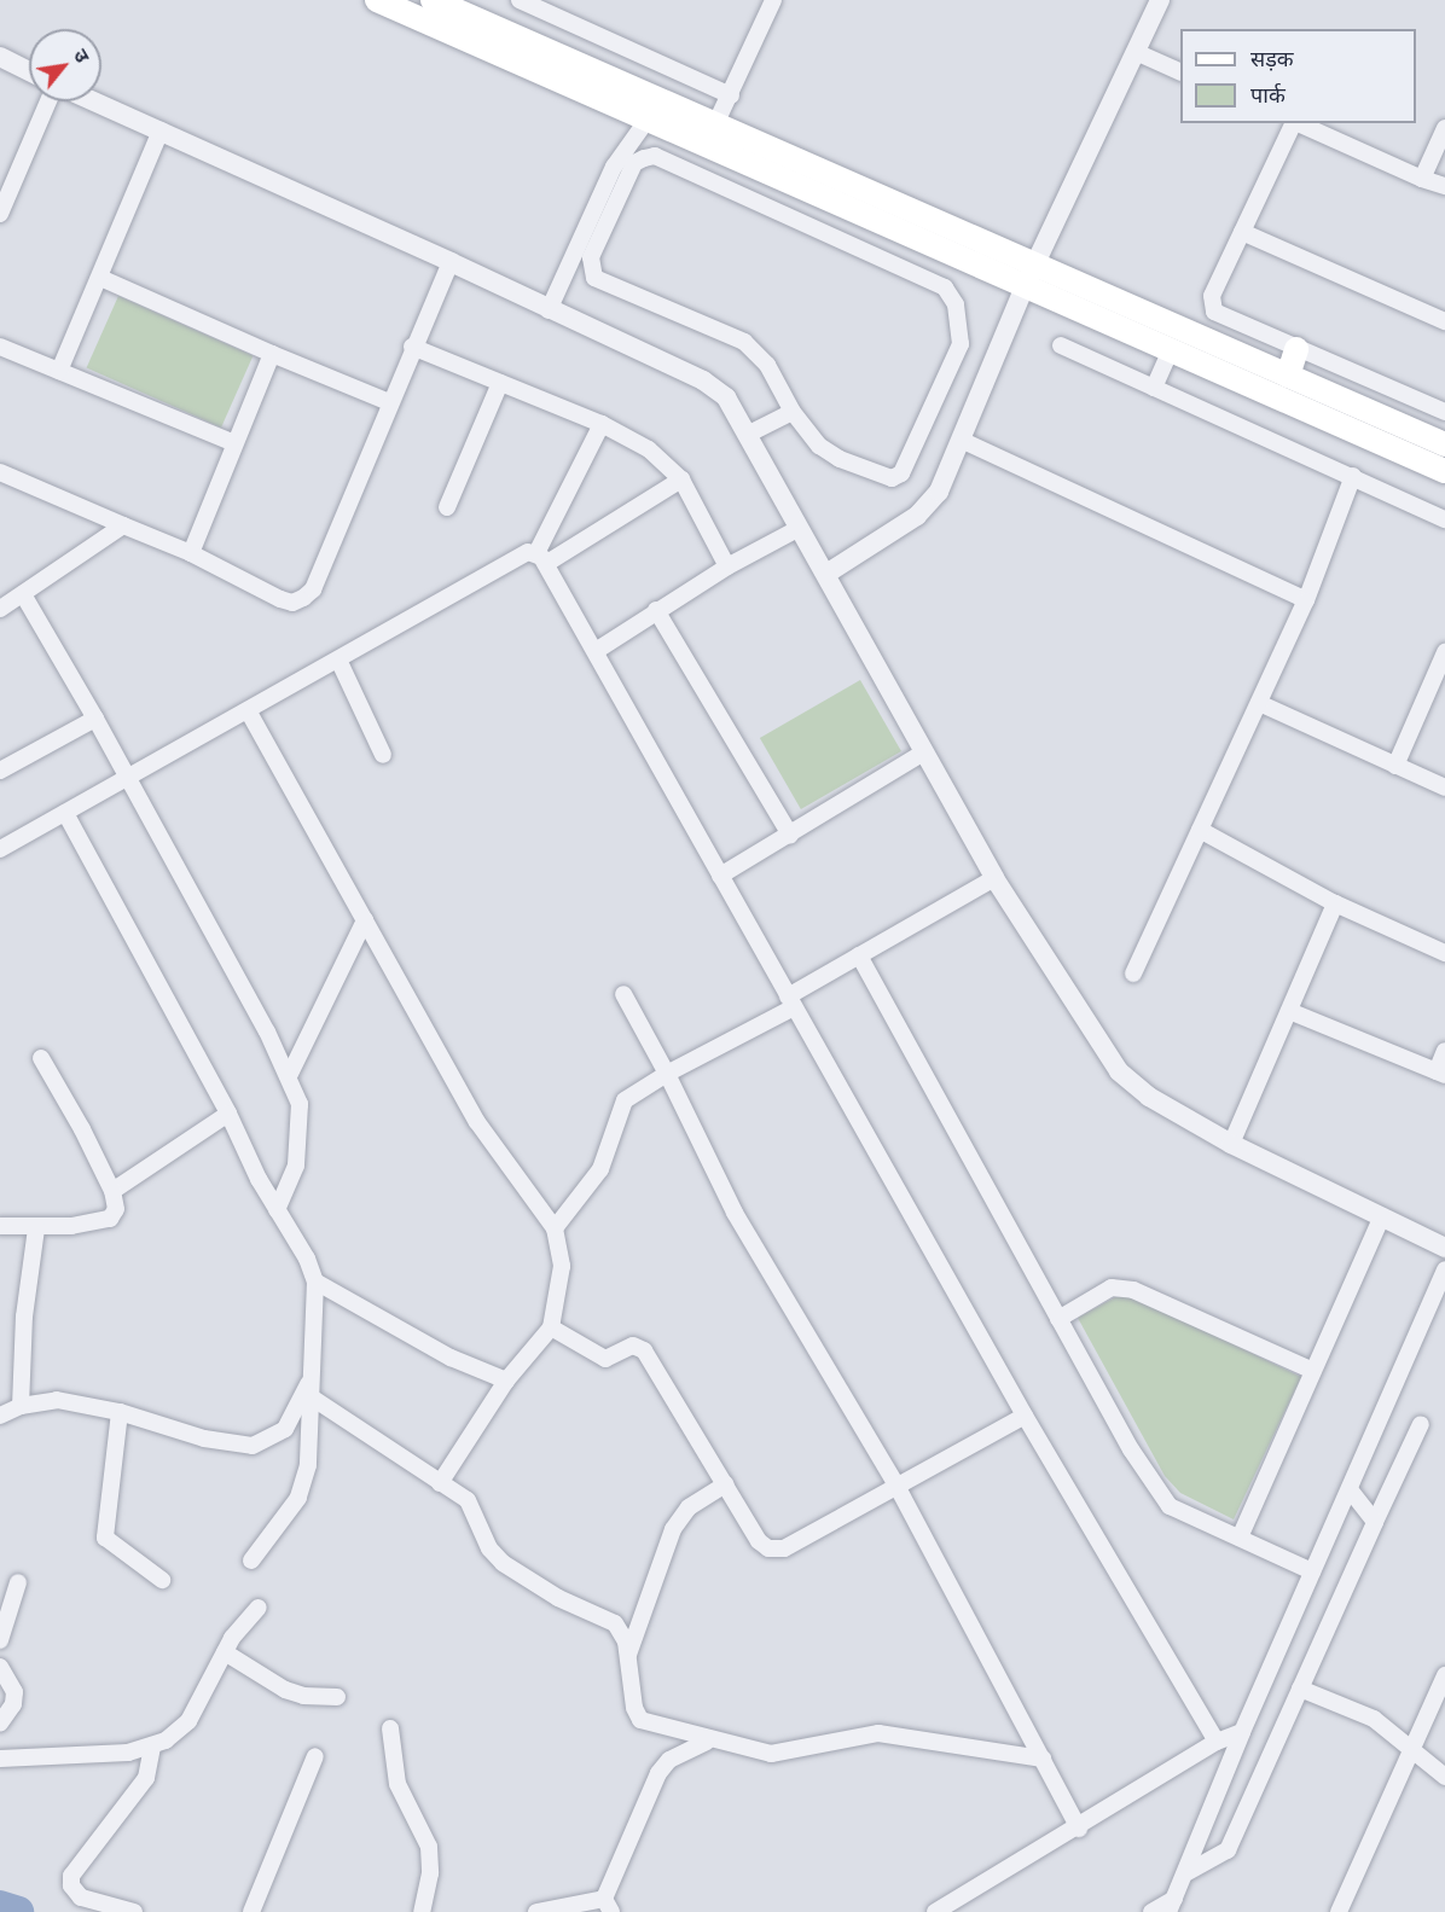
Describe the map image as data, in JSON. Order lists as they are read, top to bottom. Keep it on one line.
{"legend":["सड़क","पार्क"],"north":"top right"}
